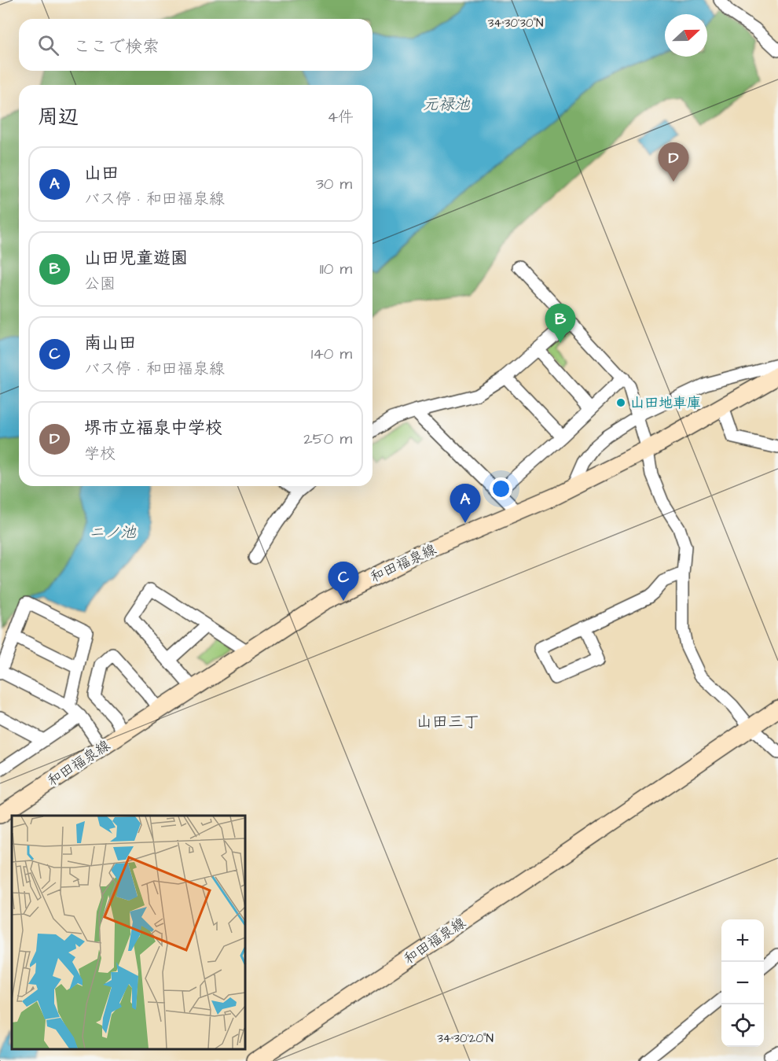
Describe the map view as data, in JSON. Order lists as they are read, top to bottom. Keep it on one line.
{"streets":{"main road":["和田福泉線"]},"districts":["山田三丁"],"water":["元禄池","ニノ池"],"places":["山田地車庫"],"north":"right","page":{"search":"ここで検索","heading":["周辺","4件"],"pins":["D","B","A","C"],"list":[{"mark":"A","name":"山田","note":"バス停 · 和田福泉線","value":"30 m"},{"mark":"B","name":"山田児童遊園","note":"公園","value":"110 m"},{"mark":"C","name":"南山田","note":"バス停 · 和田福泉線","value":"140 m"},{"mark":"D","name":"堺市立福泉中学校","note":"学校","value":"250 m"}],"map_buttons":["+","−"]},"coordinates":["34°30'30\"N","34°30'20\"N"]}
